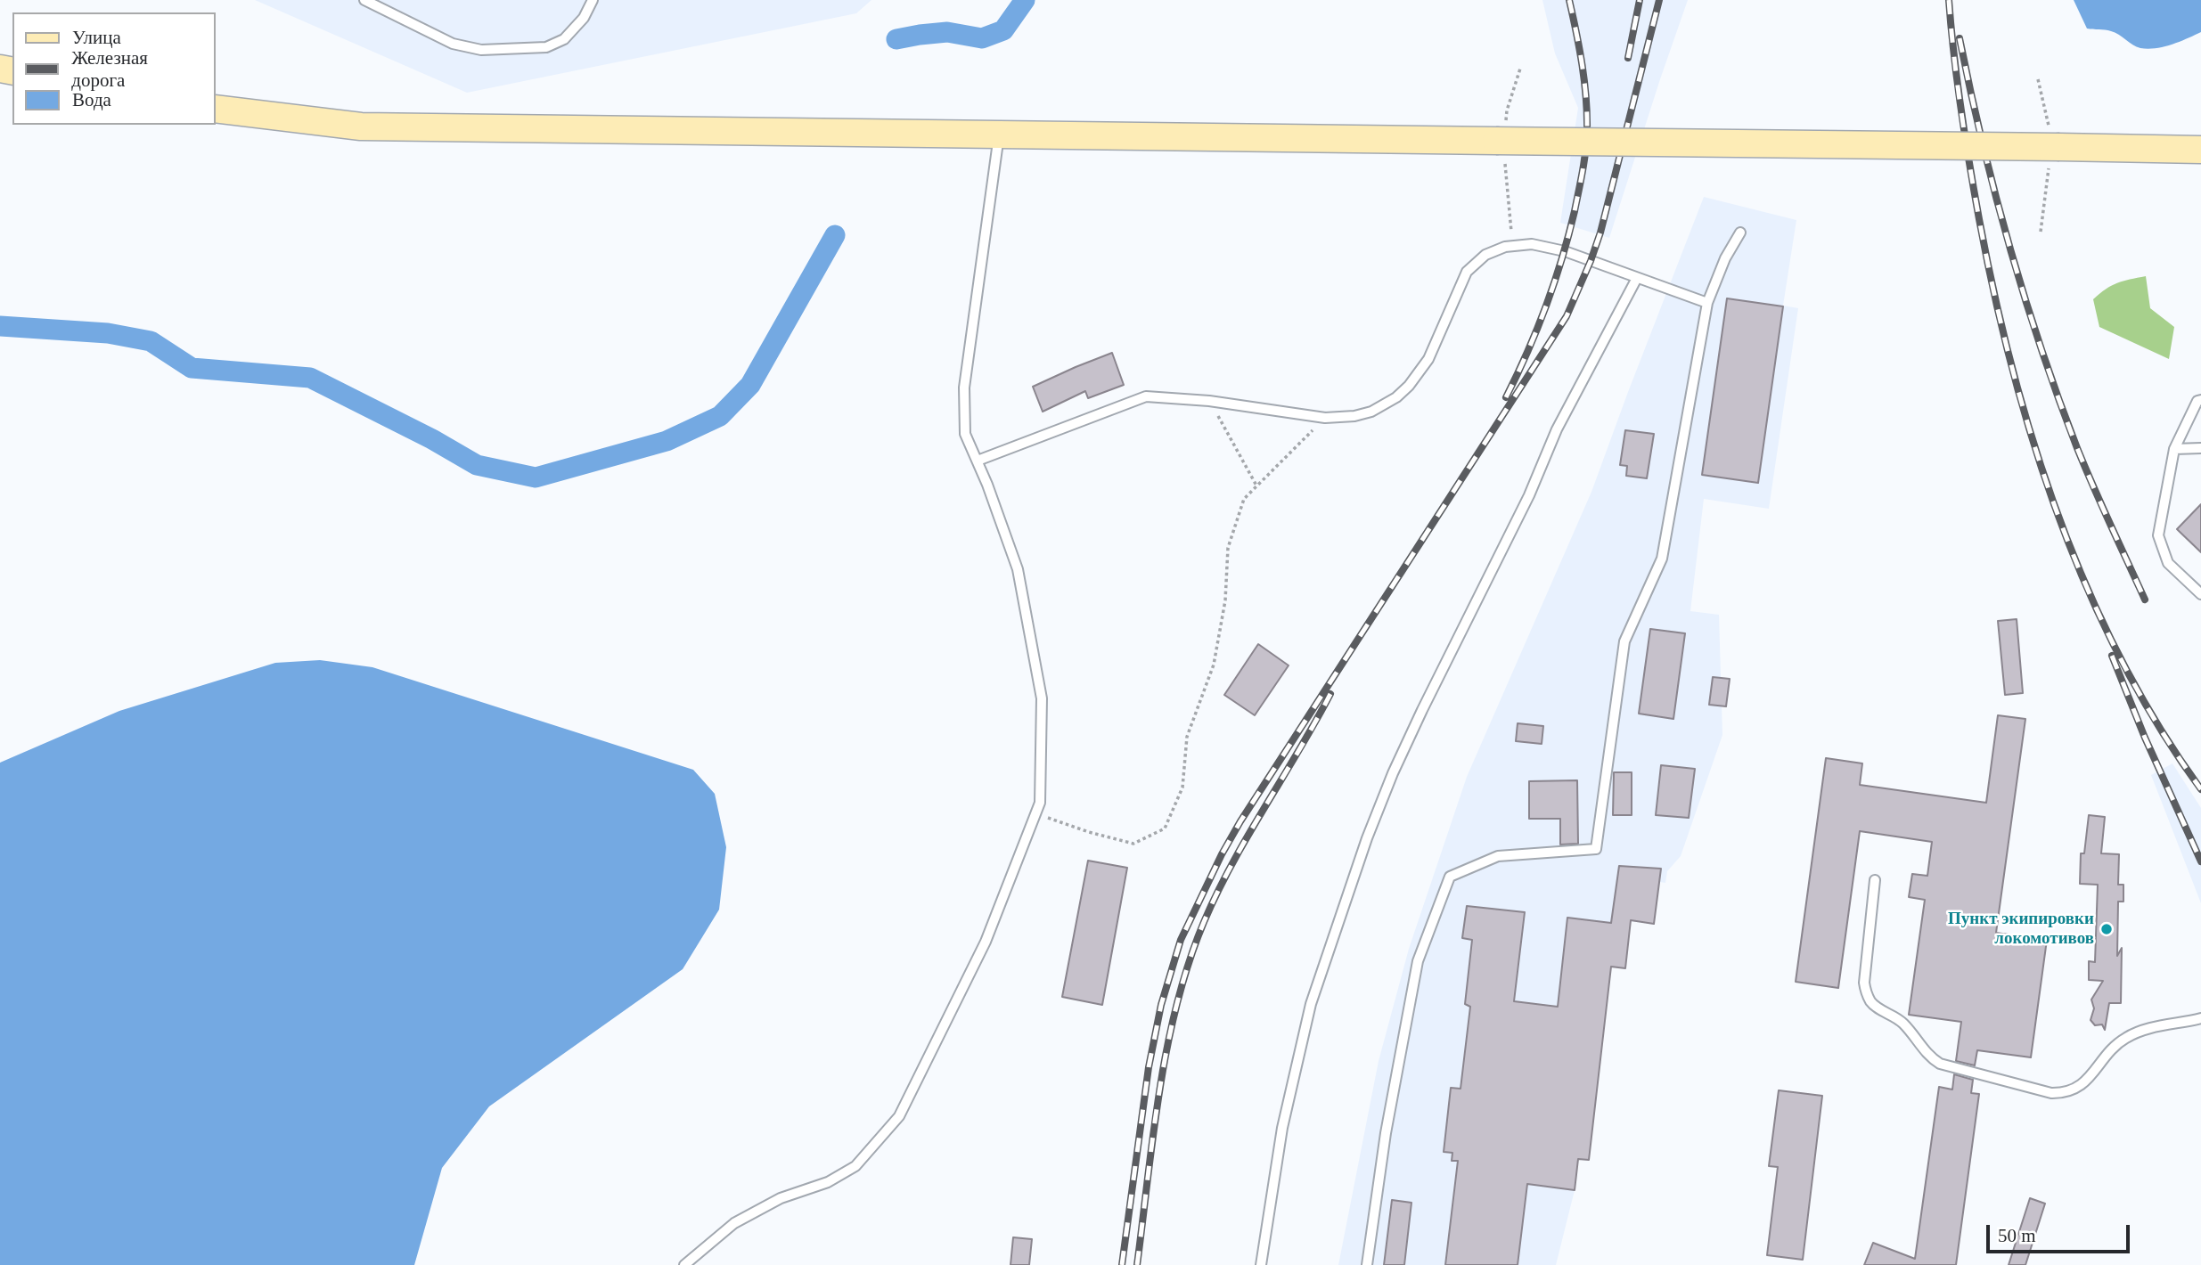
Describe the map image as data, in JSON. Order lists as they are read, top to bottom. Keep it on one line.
{"places":["Пункт экипировки локомотивов"],"legend":["Улица","Железная дорога","Вода"],"scale_bar":"50 m"}
